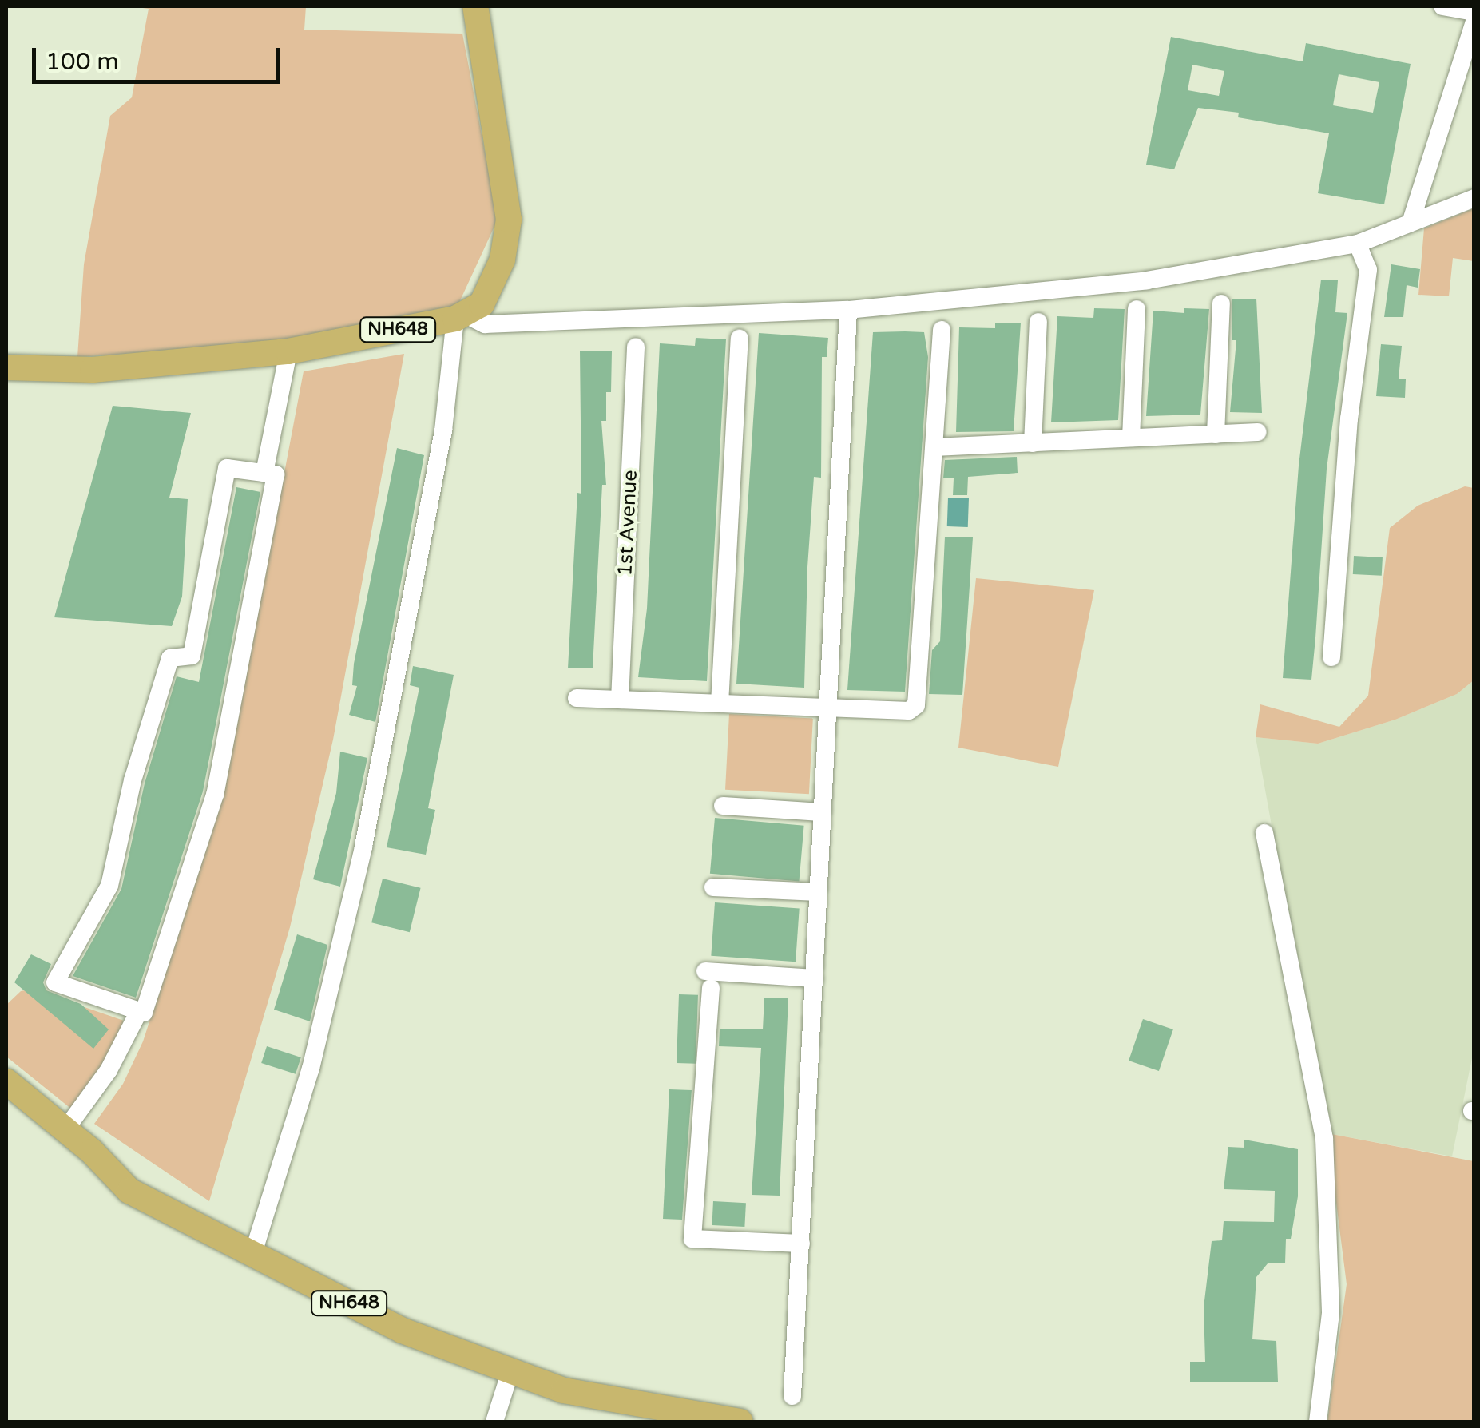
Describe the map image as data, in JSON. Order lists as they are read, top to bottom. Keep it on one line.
{"streets":{"highway":["NH648"],"street":["1st Avenue"]},"scale_bar":"100 m"}
